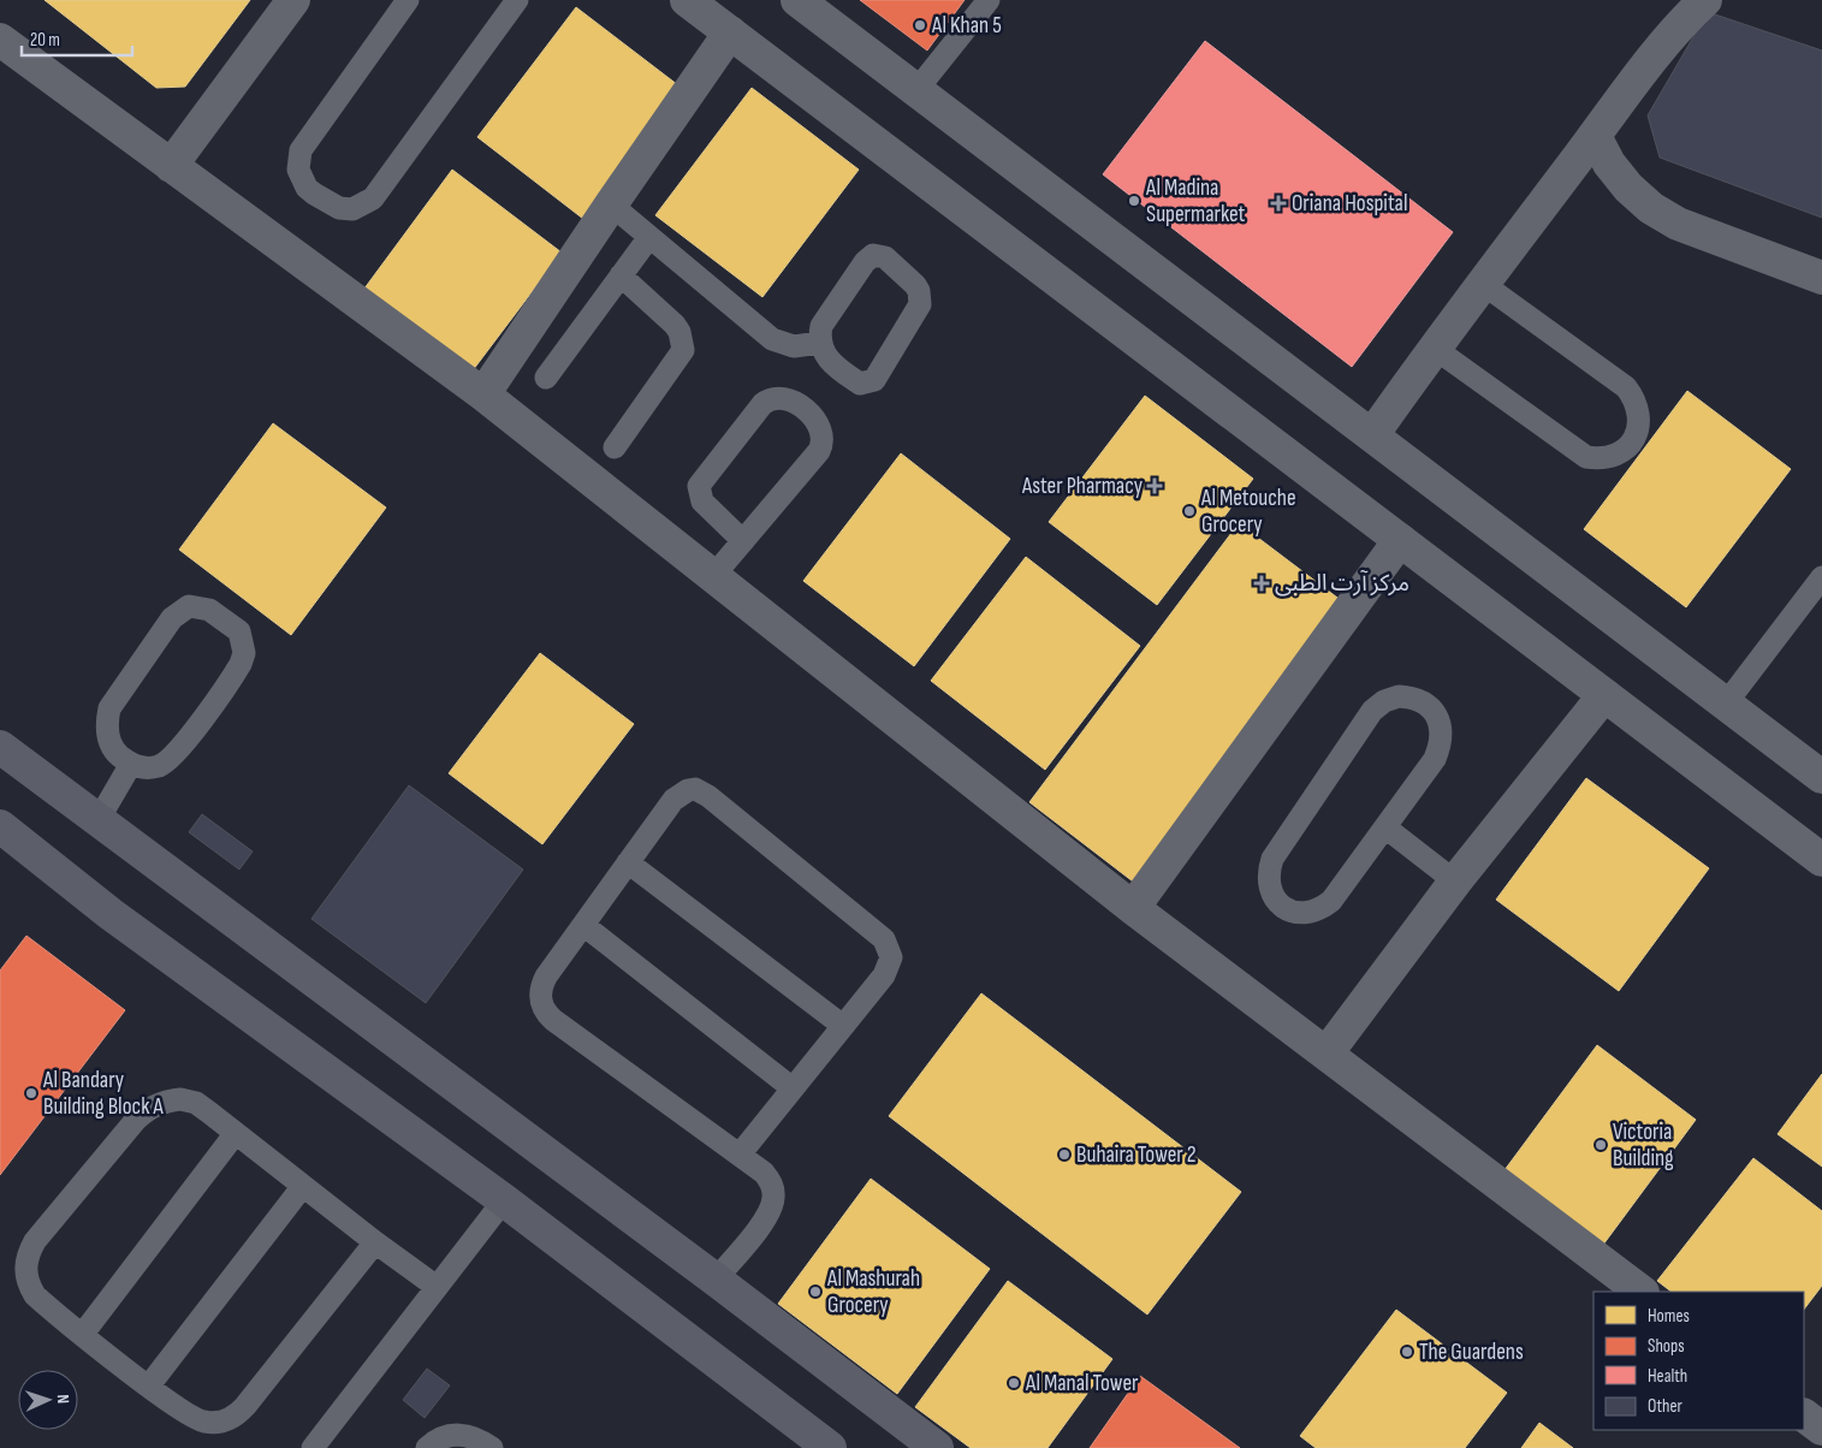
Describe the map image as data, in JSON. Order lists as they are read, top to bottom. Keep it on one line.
{"places":{"other":["Al Khan 5","Al Madina Supermarket","Al Metouche Grocery","Al Bandary Building Block A","Victoria Building","Buhaira Tower 2","Al Mashurah Grocery","The Guardens","Al Manal Tower"],"health":["Oriana Hospital","Aster Pharmacy","مرکز آرت الطبی"]},"legend":["Homes","Shops","Health","Other"],"scale_bar":"20 m","north":"right"}
